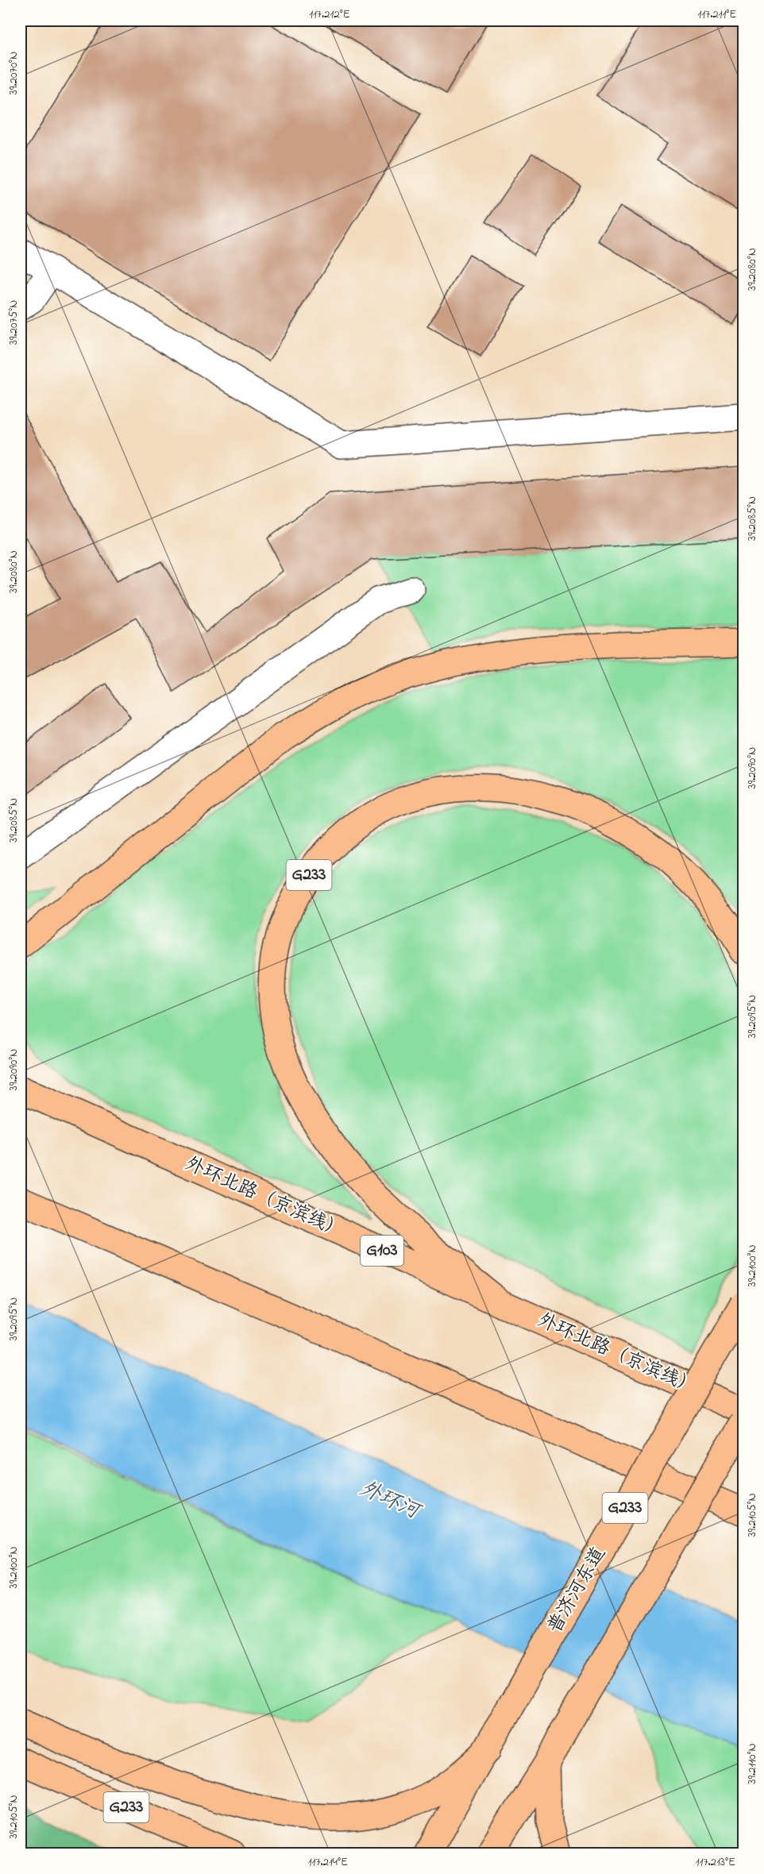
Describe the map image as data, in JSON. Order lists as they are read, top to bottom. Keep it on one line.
{"streets":{"highway":["G233","外环北路（京滨线）","G103","普济河东道"]},"crossings":[["G233","外环北路（京滨线）"]],"water":["外环河"],"coordinates":["117.212°E","117.211°E","39.2070°N","39.2080°N","39.2075°N","39.2085°N","39.2090°N","39.2095°N","39.2100°N","39.2105°N","39.2110°N","117.214°E","117.213°E"]}
